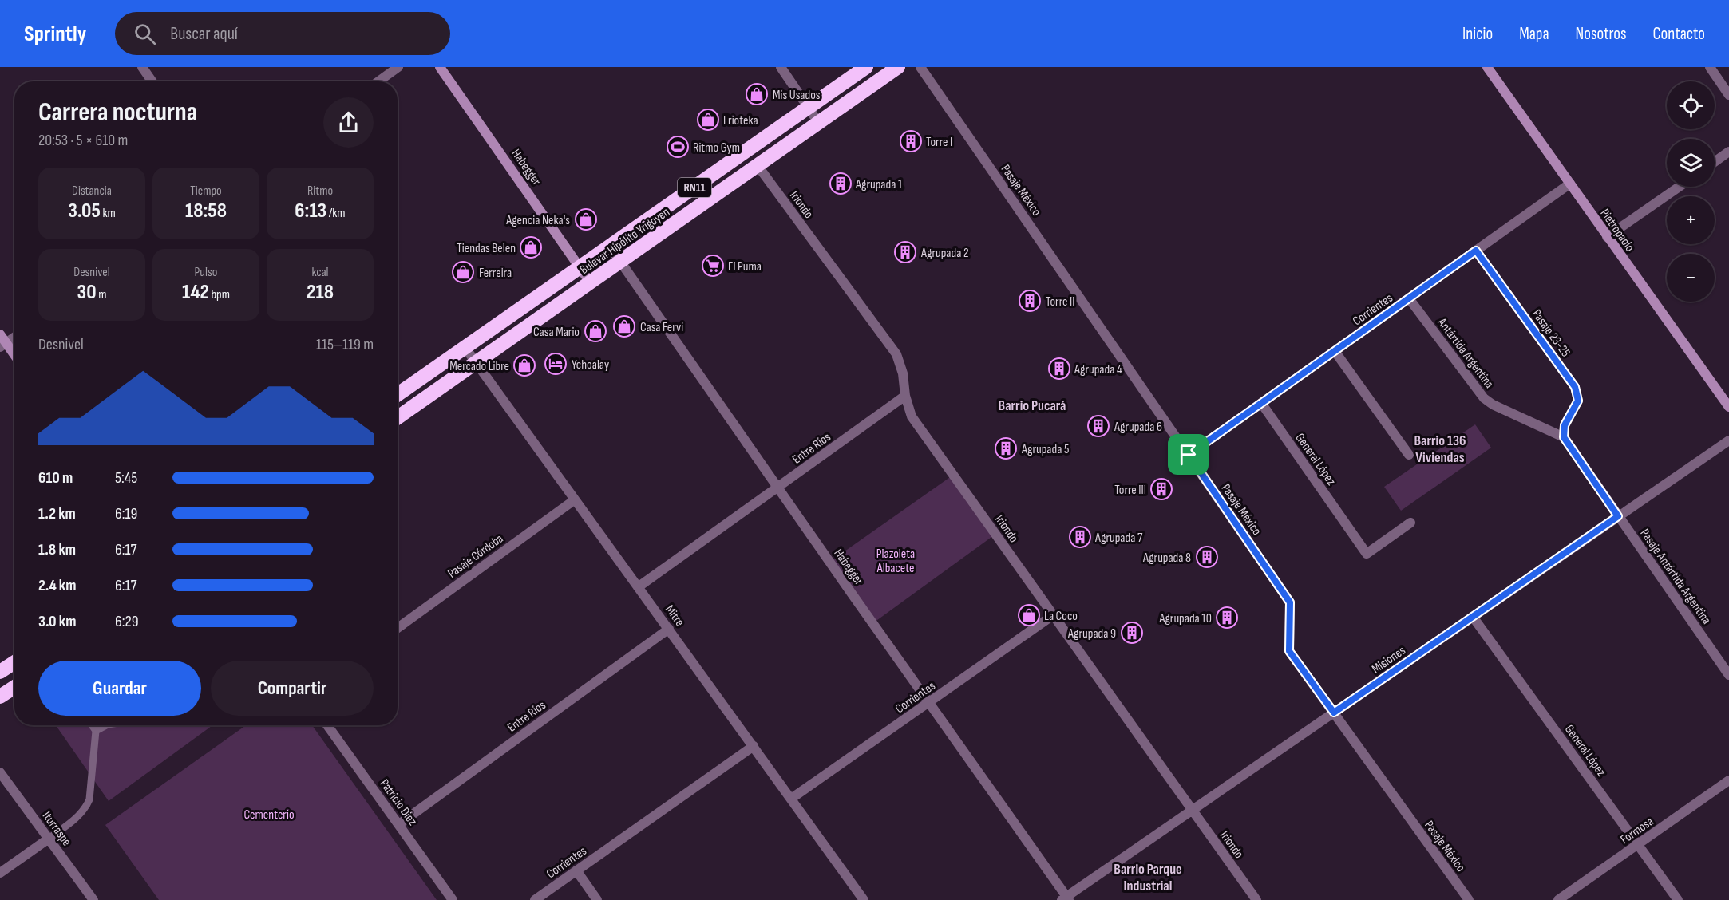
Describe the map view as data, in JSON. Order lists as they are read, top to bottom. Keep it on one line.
{"streets":{"highway":["RN11","Bulevar Hipólito Yrigoyen"],"street":["Habegger","Pasaje México","Iriondo","Pietropaolo","Corrientes","Pasaje 23-25","Antártida Argentina","Entre Ríos","General López","Pasaje Córdoba","Pasaje Antártida Argentina","Mitre","Misiones","Patricio Diez","Iturraspe","Formosa"]},"crossings":[["Habegger","Bulevar Hipólito Yrigoyen"],["Habegger","Corrientes"],["Habegger","Entre Ríos"],["Habegger","Misiones"],["Pasaje México","Corrientes"],["Pasaje México","Misiones"],["Iriondo","Bulevar Hipólito Yrigoyen"],["Iriondo","Corrientes"],["Iriondo","Entre Ríos"],["Iriondo","Misiones"],["Pietropaolo","Corrientes"],["Bulevar Hipólito Yrigoyen","Mitre"],["Corrientes","Pasaje 23-25"],["Corrientes","Antártida Argentina"],["Corrientes","General López"],["Corrientes","Mitre"],["Pasaje 23-25","Antártida Argentina"],["Pasaje 23-25","Pasaje Antártida Argentina"],["Antártida Argentina","Pasaje Antártida Argentina"],["Entre Ríos","Mitre"],["Entre Ríos","Patricio Diez"],["General López","Misiones"],["General López","Formosa"],["Pasaje Córdoba","Mitre"],["Pasaje Antártida Argentina","Misiones"]],"districts":["Barrio Pucará","Barrio 136 Viviendas","Barrio Parque Industrial"],"parks":["Plazoleta Albacete","Cementerio"],"places":{"shop":["Mis Usados","Frioteka","Agencia Neka's","Tiendas Belen","Ferreira","Casa Fervi","Casa Mario","Mercado Libre","La Coco"],"building":["Torre I","Agrupada 1","Agrupada 2","Torre II","Agrupada 4","Agrupada 6","Agrupada 5","Torre III","Agrupada 7","Agrupada 8","Agrupada 10","Agrupada 9"],"sports":["Ritmo Gym"],"supermarket":["El Puma"],"hotel":["Ychoalay"]},"page":{"header":"Sprintly","search":"Buscar aquí","nav":["Inicio","Mapa","Nosotros","Contacto"],"map_buttons":["+","−"],"heading":["Carrera nocturna","20:53 · 5 × 610 m"],"stats":[["Distancia","3.05 km"],["Tiempo","18:58"],["Ritmo","6:13 /km"],["Desnivel","30 m"],["Pulso","142 bpm"],["kcal","218"]],"chart":["Desnivel","115–119 m"],"list":[{"name":"610 m","note":"5:45"},{"name":"1.2 km","note":"6:19"},{"name":"1.8 km","note":"6:17"},{"name":"2.4 km","note":"6:17"},{"name":"3.0 km","note":"6:29"}],"buttons":["Guardar","Compartir"]}}
